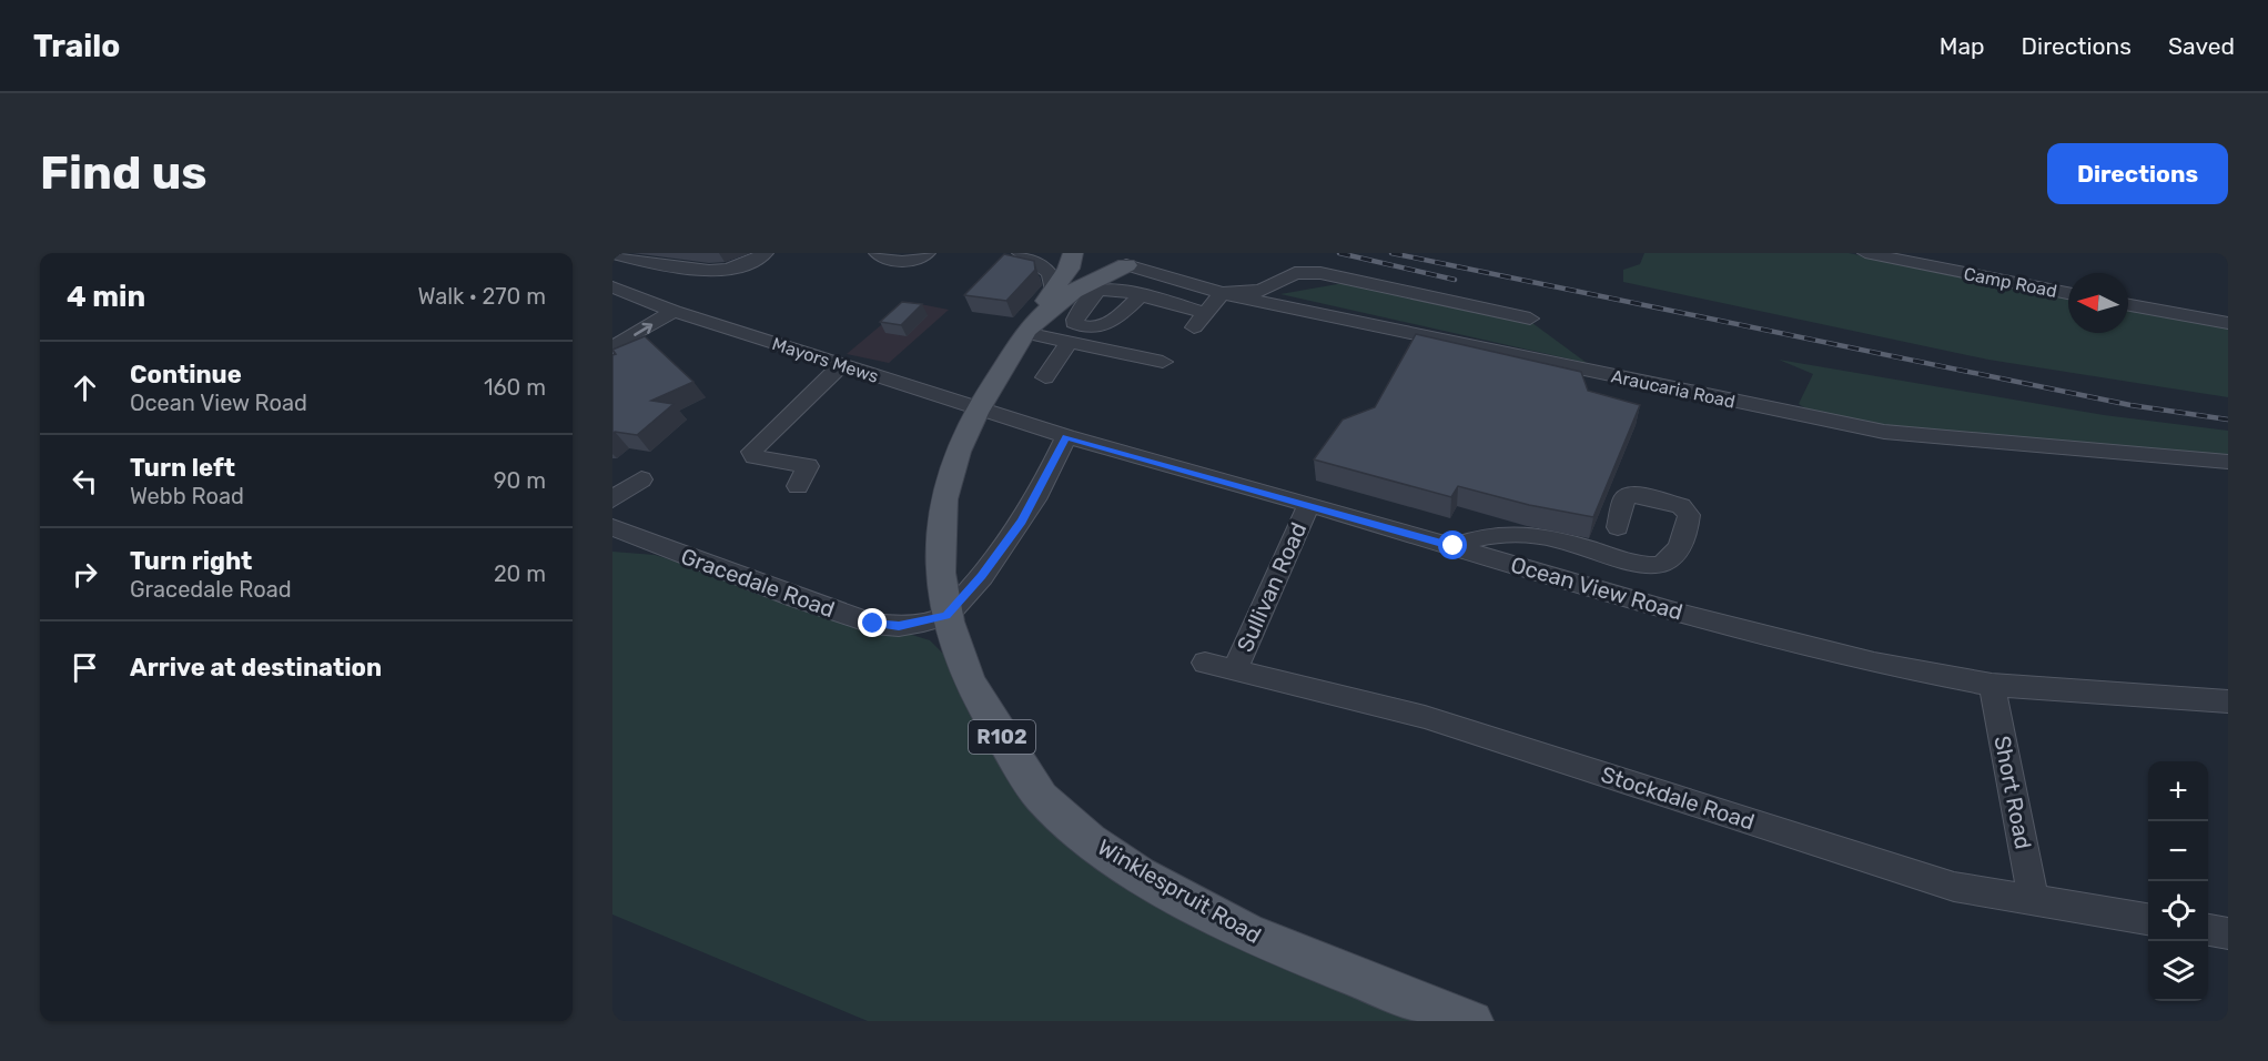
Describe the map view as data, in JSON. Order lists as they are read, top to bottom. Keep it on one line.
{"streets":{"main road":["R102","Winklespruit Road"],"street":["Camp Road","Mayors Mews","Araucaria Road","Gracedale Road","Sullivan Road","Ocean View Road","Short Road","Stockdale Road"]},"crossings":[["Mayors Mews","Ocean View Road"],["Mayors Mews","Winklespruit Road"],["Araucaria Road","Winklespruit Road"],["Gracedale Road","Winklespruit Road"],["Sullivan Road","Ocean View Road"],["Sullivan Road","Stockdale Road"],["Ocean View Road","Short Road"],["Ocean View Road","Winklespruit Road"],["Short Road","Stockdale Road"]],"north":"left","page":{"header":"Trailo","nav":["Map","Directions","Saved"],"buttons":"Directions","title":"Find us","heading":["4 min","Walk · 270 m"],"list":[["Continue","Ocean View Road","160 m"],["Turn left","Webb Road","90 m"],["Turn right","Gracedale Road","20 m"],"Arrive at destination"],"map_buttons":["+","−"]}}
